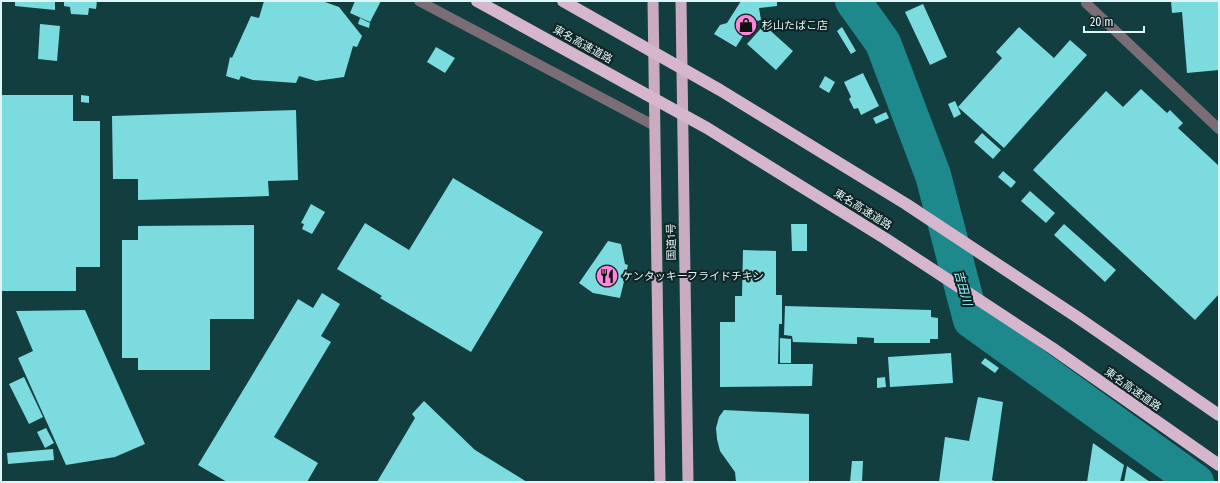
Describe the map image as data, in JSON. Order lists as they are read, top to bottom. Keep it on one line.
{"streets":{"highway":["東名高速道路","国道1号"]},"water":["吉田川"],"places":{"shop":["杉山たばこ店"],"restaurant":["ケンタッキーフライドチキン"]},"scale_bar":"20 m"}
